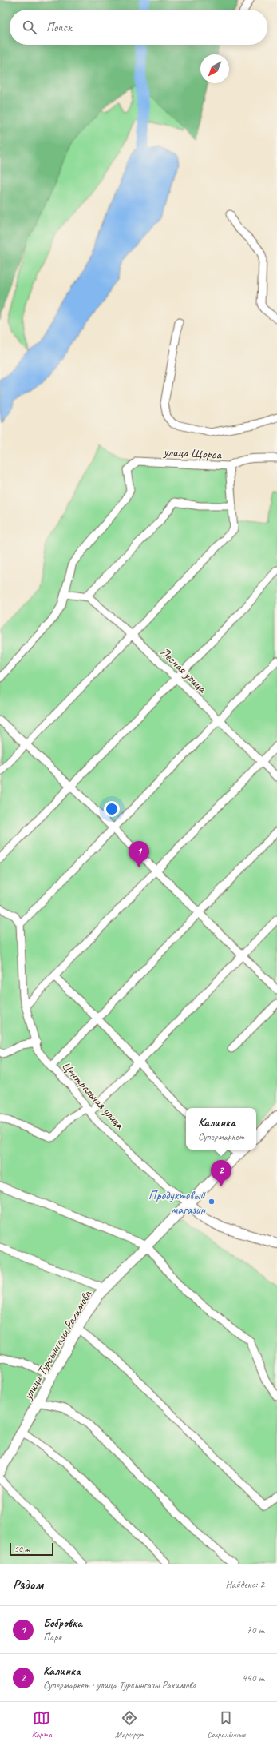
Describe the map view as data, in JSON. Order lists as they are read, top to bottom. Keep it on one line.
{"streets":{"street":["улица Щорса","Лесная улица","Центральная улица","улица Турсынгазы Рахимова"]},"crossings":[["Центральная улица","улица Турсынгазы Рахимова"]],"places":["Продуктовый магазин"],"scale_bar":"50 m","north":"bottom left","page":{"search":"Поиск","pins":["1","2"],"popup":["Калинка","Супермаркет"],"scale":"50 m","heading":["Рядом","Найдено: 2"],"list":[{"mark":"1","name":"Бобровка","note":"Парк","value":"70 m"},{"mark":"2","name":"Калинка","note":"Супермаркет · улица Турсынгазы Рахимова","value":"440 m"}],"nav":["Карта","Маршрут","Сохранённые"]}}
